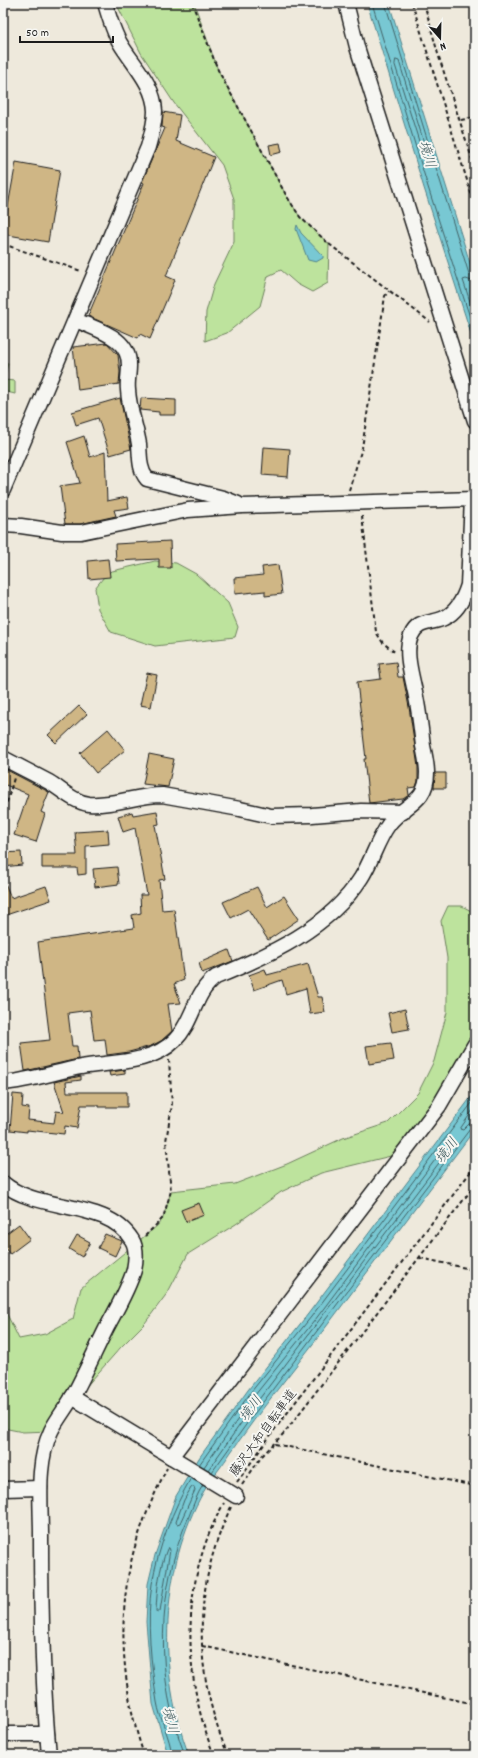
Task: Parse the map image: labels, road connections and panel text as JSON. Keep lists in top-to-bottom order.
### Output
{
  "streets": {
    "path": ["藤沢大和自転車道"]
  },
  "water": ["境川"],
  "scale_bar": "50 m",
  "north": "bottom"
}
